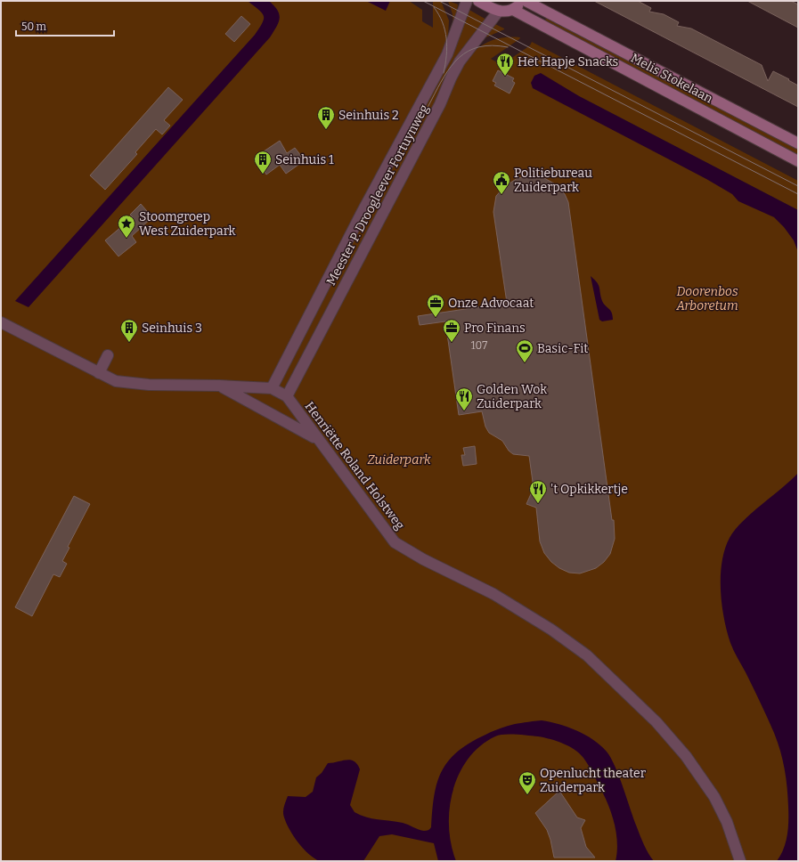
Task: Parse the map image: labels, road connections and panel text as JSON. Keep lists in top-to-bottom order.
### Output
{
  "streets": {
    "street": ["Melis Stokelaan", "Meester P. Droogleever Fortuynweg", "Henriëtte Roland Holstweg"]
  },
  "crossings": [
    ["Meester P. Droogleever Fortuynweg", "Henriëtte Roland Holstweg"]
  ],
  "parks": ["Doorenbos Arboretum", "Zuiderpark"],
  "places": {
    "restaurant": ["Het Hapje Snacks", "Golden Wok Zuiderpark", "'t Opkikkertje"],
    "building": ["Seinhuis 2", "Seinhuis 1", "Seinhuis 3"],
    "public building": ["Politiebureau Zuiderpark"],
    "place": ["Stoomgroep West Zuiderpark"],
    "office": ["Onze Advocaat", "Pro Finans"],
    "sports": ["Basic-Fit"],
    "theatre": ["Openlucht theater Zuiderpark"]
  },
  "house_numbers": ["107"],
  "scale_bar": "50 m"
}
